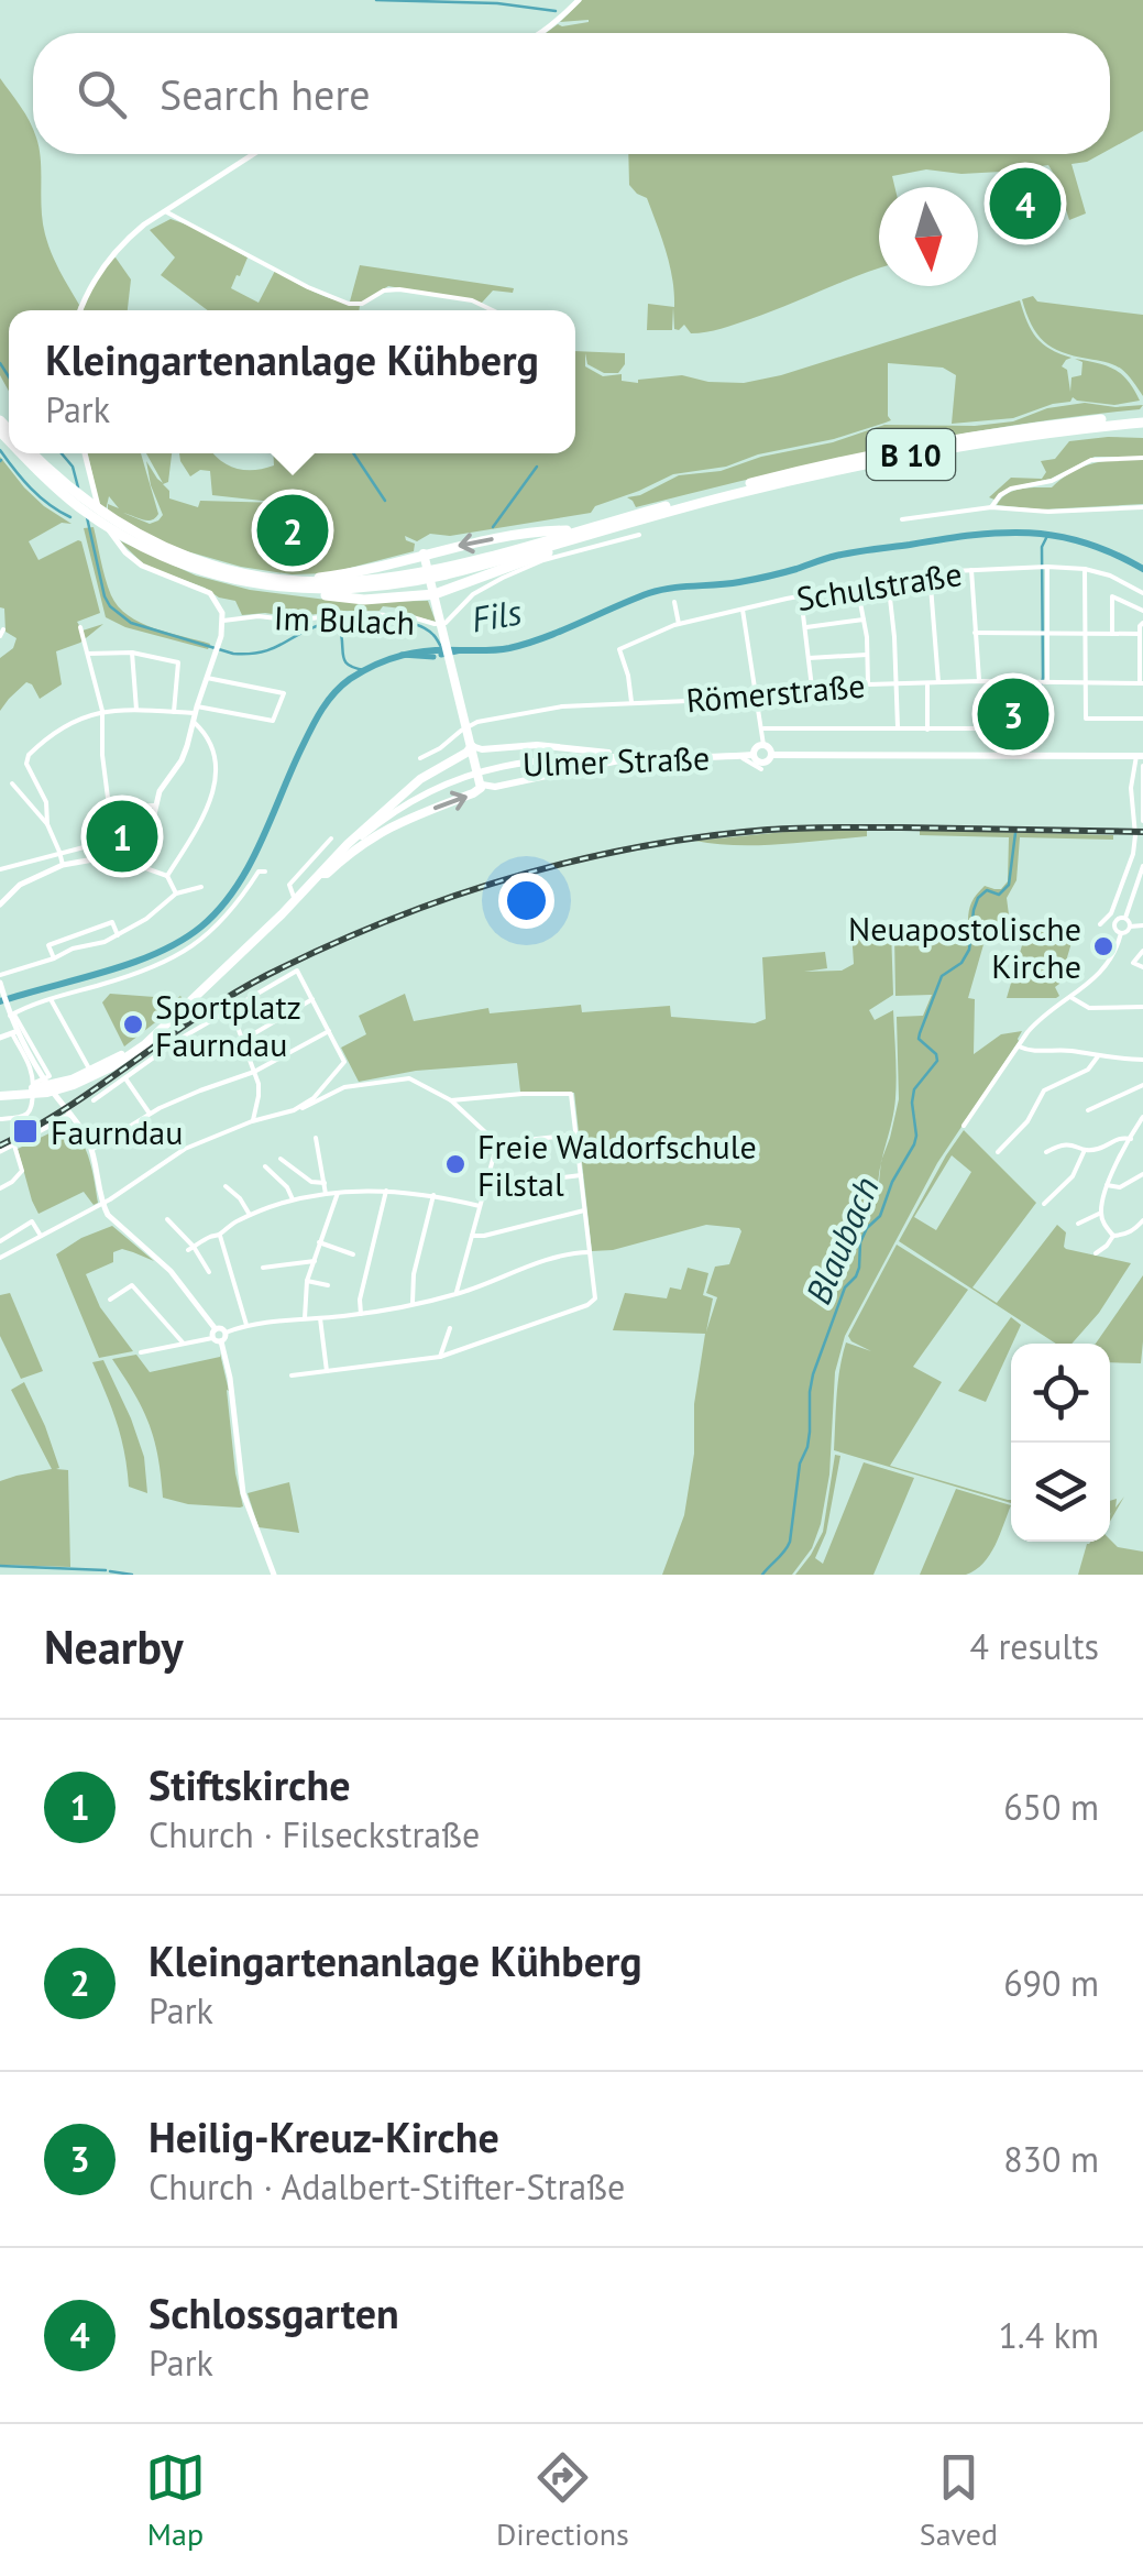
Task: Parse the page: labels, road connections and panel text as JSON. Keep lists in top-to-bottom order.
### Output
{
  "streets": {
    "highway": ["B 10"],
    "main road": ["Ulmer Straße"],
    "street": ["Schulstraße", "Im Bulach", "Römerstraße"]
  },
  "crossings": [
    ["Schulstraße", "Römerstraße"]
  ],
  "water": ["Fils", "Blaubach"],
  "places": {
    "other": ["Neuapostolische Kirche", "Sportplatz Faurndau", "Freie Waldorfschule Filstal"],
    "transit": ["Faurndau"]
  },
  "north": "bottom",
  "page": {
    "search": "Search here",
    "pins": [
      "4",
      "2",
      "3",
      "1"
    ],
    "popup": ["Kleingartenanlage Kühberg", "Park"],
    "heading": ["Nearby", "4 results"],
    "list": [
      {
        "mark": "1",
        "name": "Stiftskirche",
        "note": "Church · Filseckstraße",
        "value": "650 m"
      },
      {
        "mark": "2",
        "name": "Kleingartenanlage Kühberg",
        "note": "Park",
        "value": "690 m"
      },
      {
        "mark": "3",
        "name": "Heilig-Kreuz-Kirche",
        "note": "Church · Adalbert-Stifter-Straße",
        "value": "830 m"
      },
      {
        "mark": "4",
        "name": "Schlossgarten",
        "note": "Park",
        "value": "1.4 km"
      }
    ],
    "nav": ["Map", "Directions", "Saved"]
  }
}
